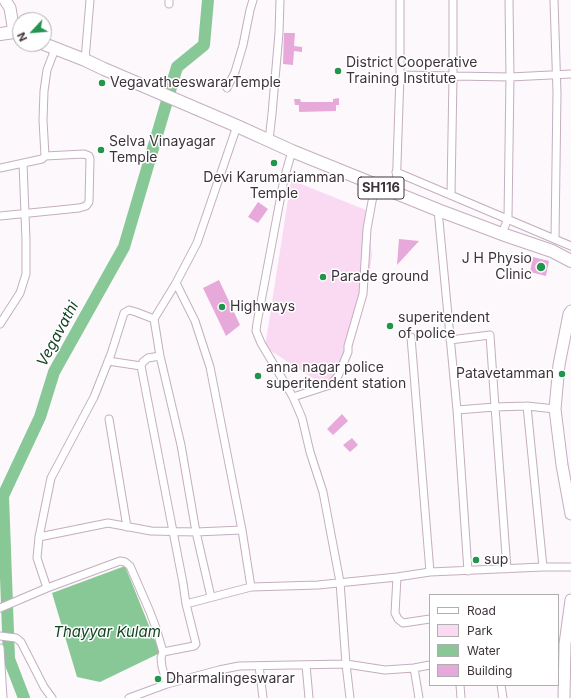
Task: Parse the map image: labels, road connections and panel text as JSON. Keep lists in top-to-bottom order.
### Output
{
  "streets": {
    "main road": ["SH116"]
  },
  "water": ["Vegavathi", "Thayyar Kulam"],
  "places": [
    "District Cooperative Training Institute",
    "VegavatheeswararTemple",
    "Selva Vinayagar Temple",
    "Devi Karumariamman Temple",
    "J H Physio Clinic",
    "Parade ground",
    "Highways",
    "superitendent of police",
    "Patavetamman",
    "anna nagar police superitendent station",
    "sup",
    "Dharmalingeswarar"
  ],
  "legend": [
    "Road",
    "Park",
    "Water",
    "Building"
  ],
  "north": "bottom left"
}
